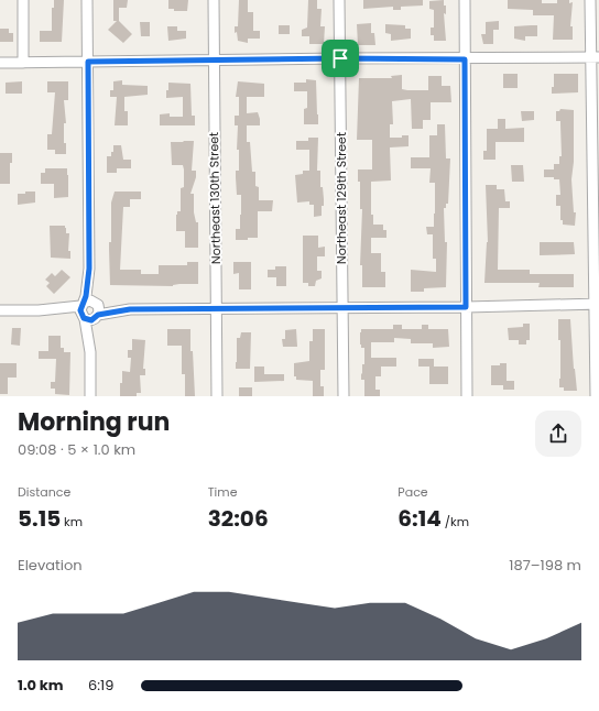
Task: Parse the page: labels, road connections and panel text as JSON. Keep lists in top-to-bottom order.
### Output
{
  "streets": {
    "street": ["Northeast 130th Street", "Northeast 129th Street"]
  },
  "page": {
    "heading": ["Morning run", "09:08 · 5 × 1.0 km"],
    "stats": [
      ["Distance", "5.15 km"],
      ["Time", "32:06"],
      ["Pace", "6:14 /km"]
    ],
    "chart": ["Elevation", "187–198 m"],
    "list": [
      {
        "name": "1.0 km",
        "note": "6:19"
      }
    ]
  }
}
